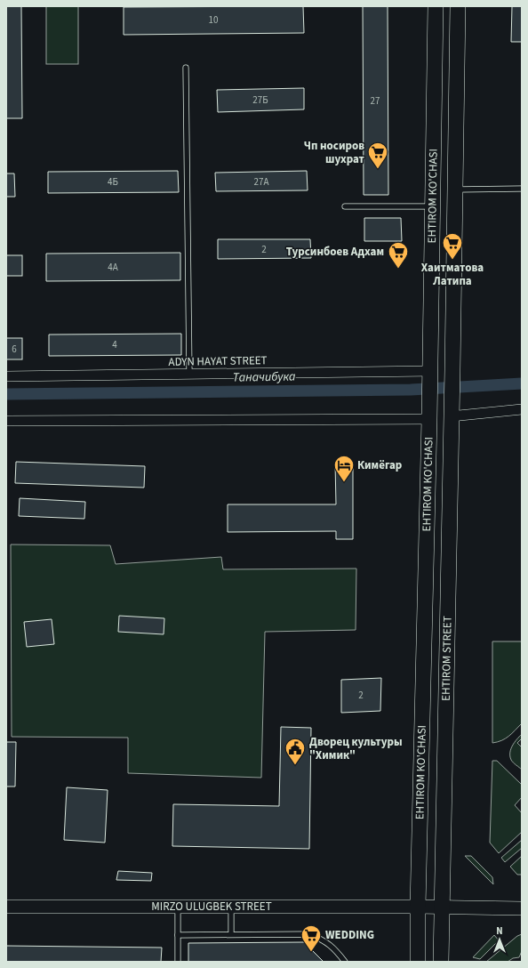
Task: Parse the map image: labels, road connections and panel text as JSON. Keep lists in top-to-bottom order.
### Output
{
  "streets": {
    "main road": ["EHTIROM KO'CHASI", "EHTIROM STREET", "MIRZO ULUGBEK STREET"],
    "street": ["ADYN HAYAT STREET"]
  },
  "crossings": [
    ["EHTIROM KO'CHASI", "ADYN HAYAT STREET"],
    ["EHTIROM KO'CHASI", "EHTIROM STREET"],
    ["EHTIROM KO'CHASI", "MIRZO ULUGBEK STREET"],
    ["EHTIROM STREET", "MIRZO ULUGBEK STREET"]
  ],
  "water": ["Таначибука"],
  "places": {
    "supermarket": [
      "Чп носиров шухрат",
      "Хаитматова Латипа",
      "Турсинбоев Адхам",
      "WEDDING"
    ],
    "hotel": ["Кимёгар"],
    "public building": ["Дворец культуры \"Химик\""]
  },
  "house_numbers": [
    "10",
    "27Б",
    "27",
    "4Б",
    "27А",
    "2",
    "4А",
    "4",
    "6",
    "2"
  ],
  "north": "top"
}
